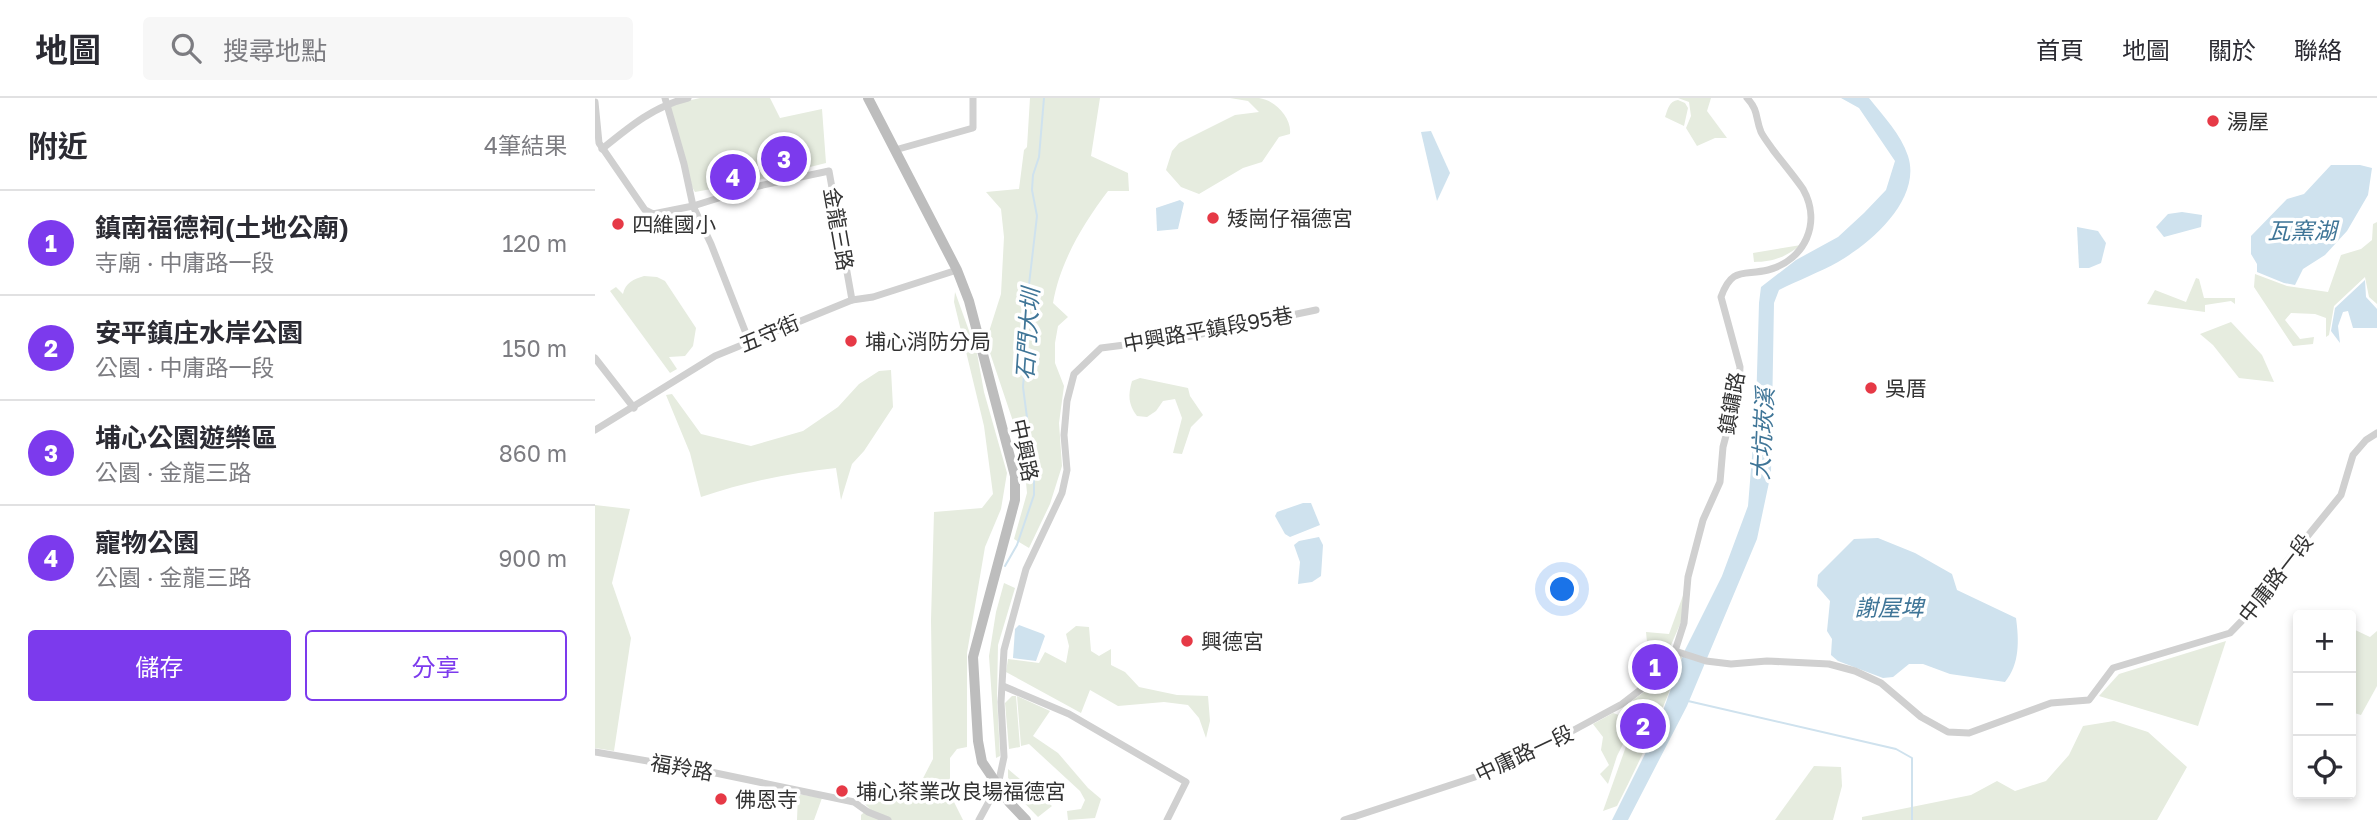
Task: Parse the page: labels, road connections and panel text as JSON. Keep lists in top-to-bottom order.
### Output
{
  "streets": {
    "street": [
      "金龍三路",
      "中興路平鎮段95巷",
      "五守街",
      "鎮鏞路",
      "中興路",
      "中庸路一段",
      "福羚路"
    ]
  },
  "crossings": [
    ["金龍三路", "五守街"],
    ["中興路平鎮段95巷", "中興路"],
    ["五守街", "中興路"],
    ["鎮鏞路", "中庸路一段"]
  ],
  "water": [
    "瓦窯湖",
    "石門大圳",
    "大坑崁溪",
    "謝屋埤"
  ],
  "places": [
    "湯屋",
    "矮崗仔福德宮",
    "四維國小",
    "埔心消防分局",
    "吳厝",
    "興德宮",
    "埔心茶業改良場福德宮",
    "佛恩寺"
  ],
  "page": {
    "header": "地圖",
    "search": "搜尋地點",
    "nav": [
      "首頁",
      "地圖",
      "關於",
      "聯絡"
    ],
    "heading": ["附近", "4筆結果"],
    "pins": [
      "3",
      "4",
      "1",
      "2"
    ],
    "list": [
      {
        "mark": "1",
        "name": "鎮南福德祠(土地公廟)",
        "note": "寺廟 · 中庸路一段",
        "value": "120 m"
      },
      {
        "mark": "2",
        "name": "安平鎮庄水岸公園",
        "note": "公園 · 中庸路一段",
        "value": "150 m"
      },
      {
        "mark": "3",
        "name": "埔心公園遊樂區",
        "note": "公園 · 金龍三路",
        "value": "860 m"
      },
      {
        "mark": "4",
        "name": "寵物公園",
        "note": "公園 · 金龍三路",
        "value": "900 m"
      }
    ],
    "buttons": ["儲存", "分享"],
    "map_buttons": ["+", "−"]
  }
}
